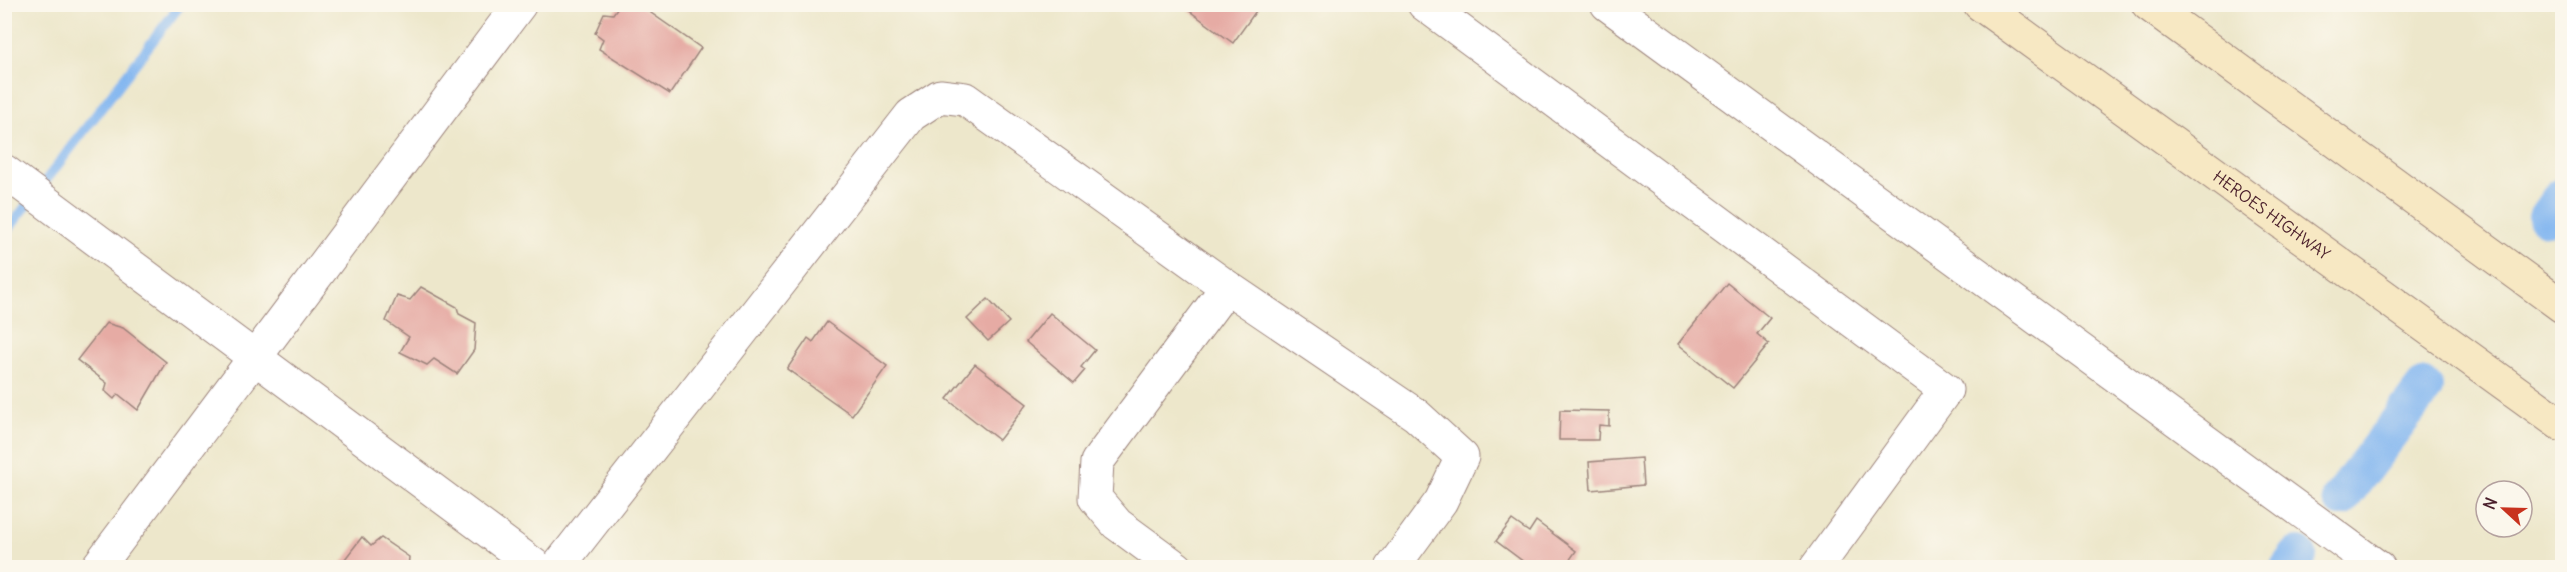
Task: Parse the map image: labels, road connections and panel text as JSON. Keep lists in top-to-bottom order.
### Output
{
  "streets": {
    "main road": ["HEROES HIGHWAY"]
  },
  "north": "left"
}
